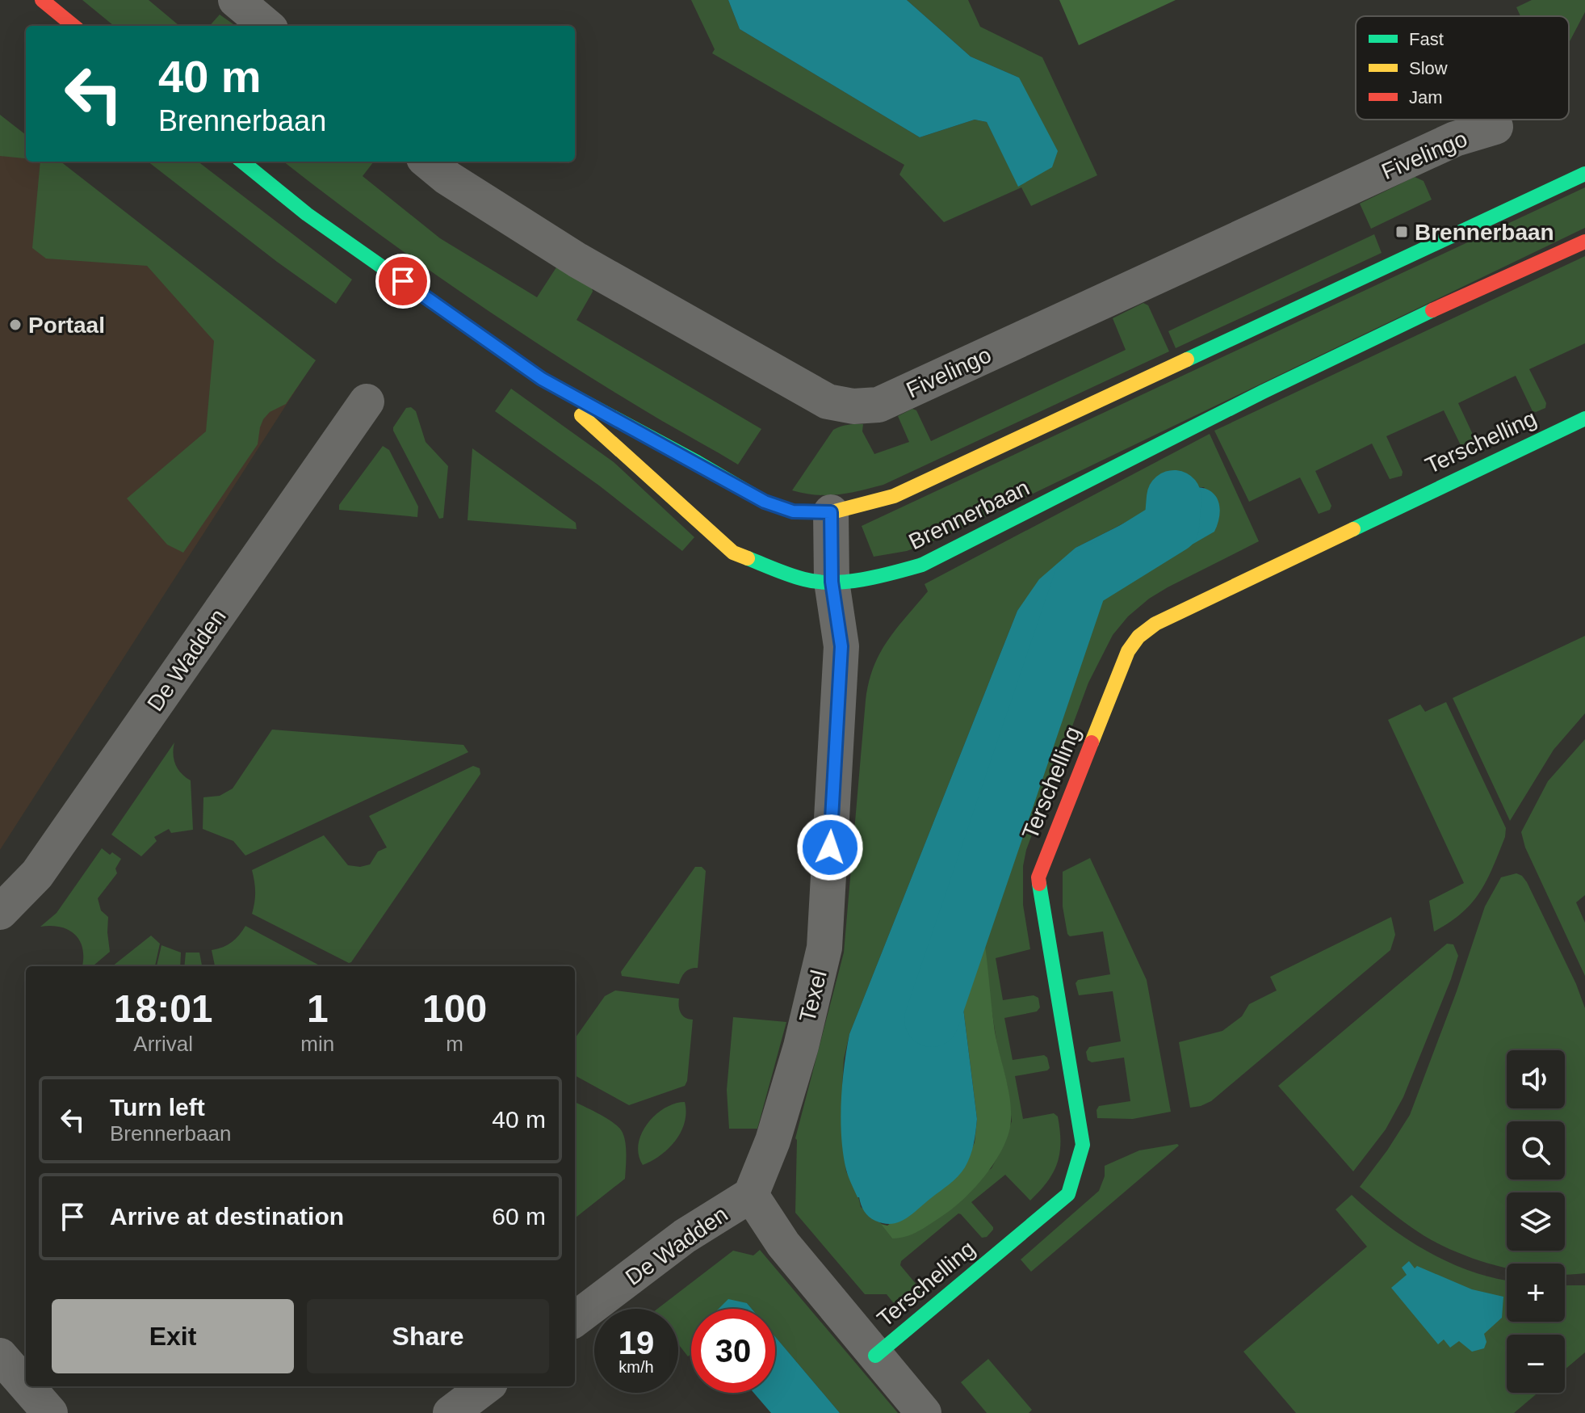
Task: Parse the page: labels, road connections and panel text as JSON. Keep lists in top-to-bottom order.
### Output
{
  "streets": {
    "street": [
      "Fivelingo",
      "Terschelling",
      "Brennerbaan",
      "De Wadden",
      "Texel"
    ]
  },
  "crossings": [
    ["Brennerbaan", "Texel"],
    ["De Wadden", "Texel"]
  ],
  "places": {
    "transit": ["Brennerbaan"],
    "other": ["Portaal"]
  },
  "legend": ["Fast", "Slow", "Jam"],
  "page": {
    "turn": ["40 m", "Brennerbaan"],
    "eta": [
      "18:01",
      "Arrival",
      "1",
      "min",
      "100",
      "m"
    ],
    "map_buttons": ["+", "−"],
    "list": [
      {
        "name": "Turn left",
        "note": "Brennerbaan",
        "value": "40 m"
      },
      {
        "name": "Arrive at destination",
        "value": "60 m"
      }
    ],
    "buttons": ["Exit", "Share"],
    "speed": "19 km/h",
    "limit": "30"
  }
}
